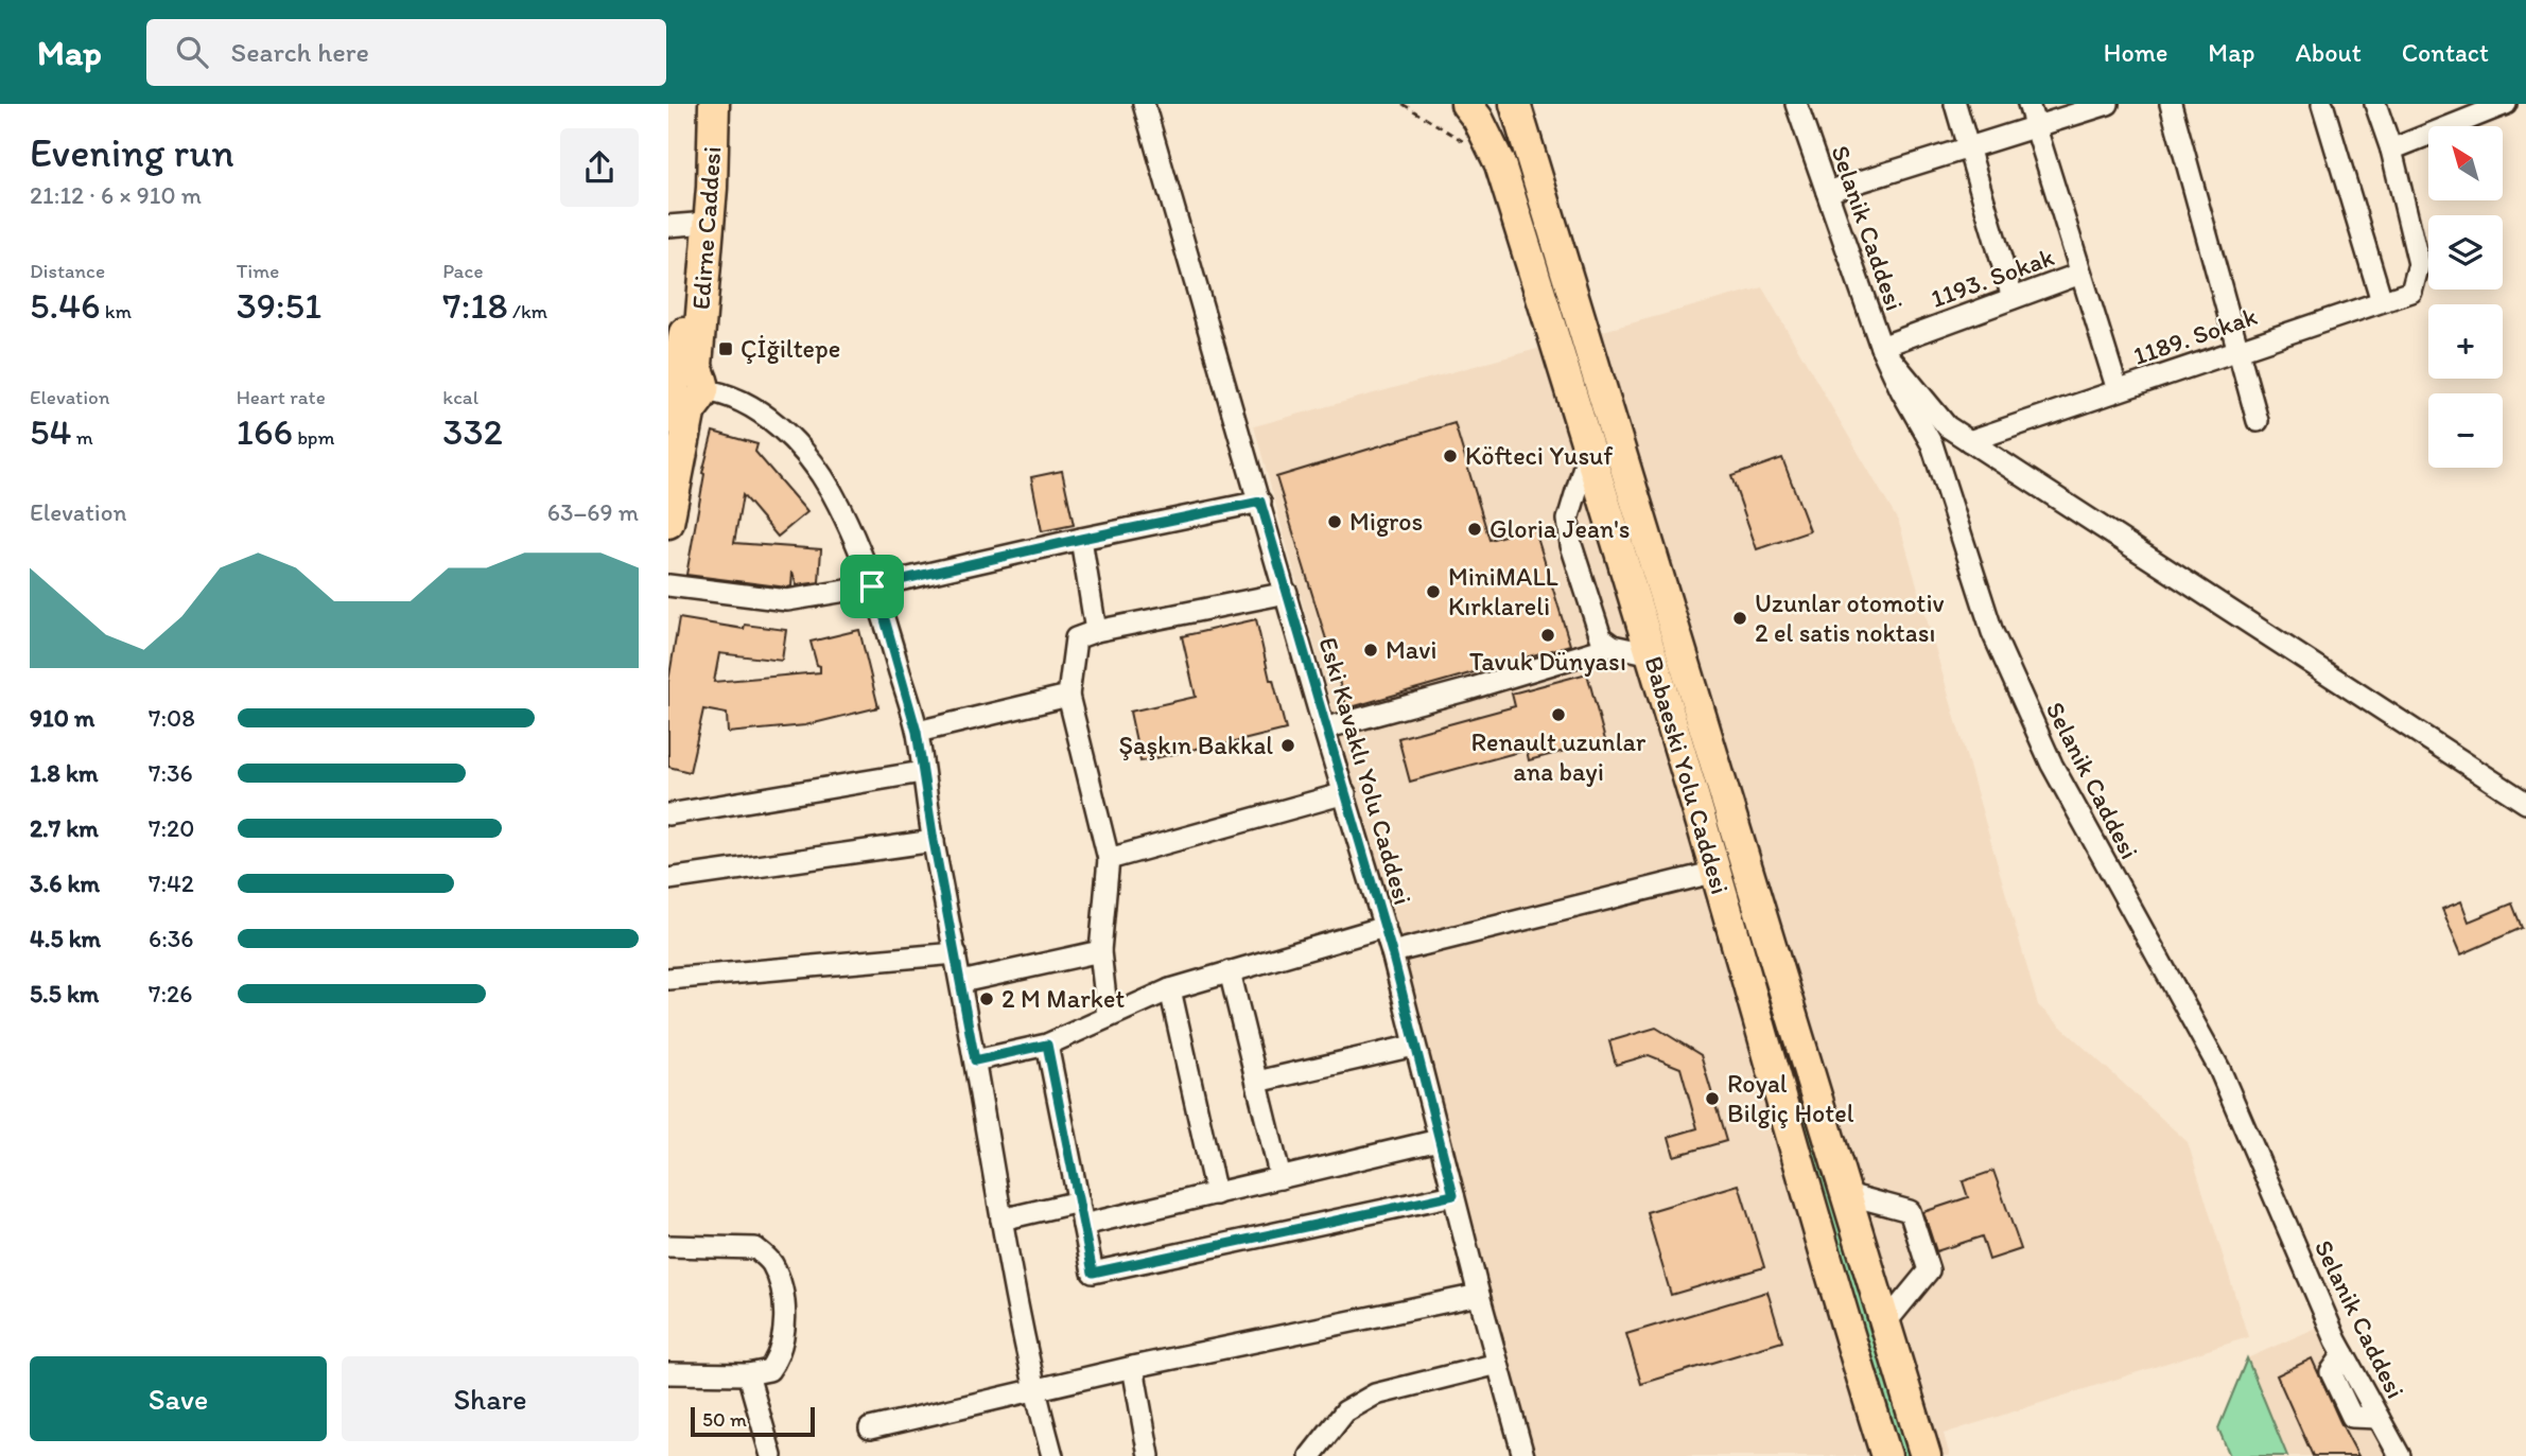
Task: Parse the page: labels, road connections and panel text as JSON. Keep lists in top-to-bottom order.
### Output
{
  "streets": {
    "highway": ["Edirne Caddesi", "Babaeski Yolu Caddesi"],
    "street": [
      "Selanik Caddesi",
      "1193. Sokak",
      "1189. Sokak",
      "Eski Kavaklı Yolu Caddesi"
    ]
  },
  "crossings": [
    ["Selanik Caddesi", "1193. Sokak"]
  ],
  "places": {
    "transit": ["Çİğiltepe"],
    "other": [
      "Köfteci Yusuf",
      "Migros",
      "Gloria Jean's",
      "MiniMALL Kırklareli",
      "Uzunlar otomotiv 2 el satis noktası",
      "Tavuk Dünyası",
      "Mavi",
      "Renault uzunlar ana bayi",
      "Şaşkın Bakkal",
      "2 M Market",
      "Royal Bilgiç Hotel"
    ]
  },
  "scale_bar": "50 m",
  "north": "top left",
  "page": {
    "header": "Map",
    "search": "Search here",
    "nav": [
      "Home",
      "Map",
      "About",
      "Contact"
    ],
    "heading": ["Evening run", "21:12 · 6 × 910 m"],
    "map_buttons": ["+", "−"],
    "stats": [
      ["Distance", "5.46 km"],
      ["Time", "39:51"],
      ["Pace", "7:18 /km"],
      ["Elevation", "54 m"],
      ["Heart rate", "166 bpm"],
      ["kcal", "332"]
    ],
    "chart": ["Elevation", "63–69 m"],
    "list": [
      {
        "name": "910 m",
        "note": "7:08"
      },
      {
        "name": "1.8 km",
        "note": "7:36"
      },
      {
        "name": "2.7 km",
        "note": "7:20"
      },
      {
        "name": "3.6 km",
        "note": "7:42"
      },
      {
        "name": "4.5 km",
        "note": "6:36"
      },
      {
        "name": "5.5 km",
        "note": "7:26"
      }
    ],
    "buttons": ["Save", "Share"],
    "scale": "50 m"
  }
}
